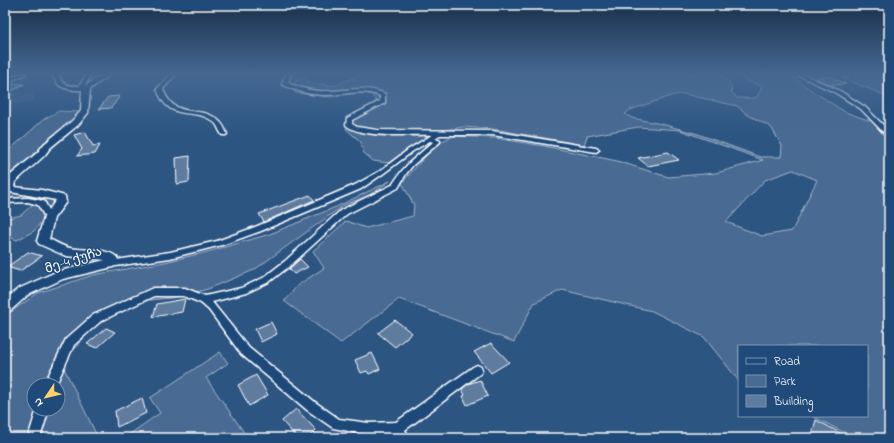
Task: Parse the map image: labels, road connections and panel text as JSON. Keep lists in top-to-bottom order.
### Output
{
  "streets": {
    "street": ["მე-4 ქუჩა"]
  },
  "legend": ["Road", "Park", "Building"],
  "north": "bottom left"
}
